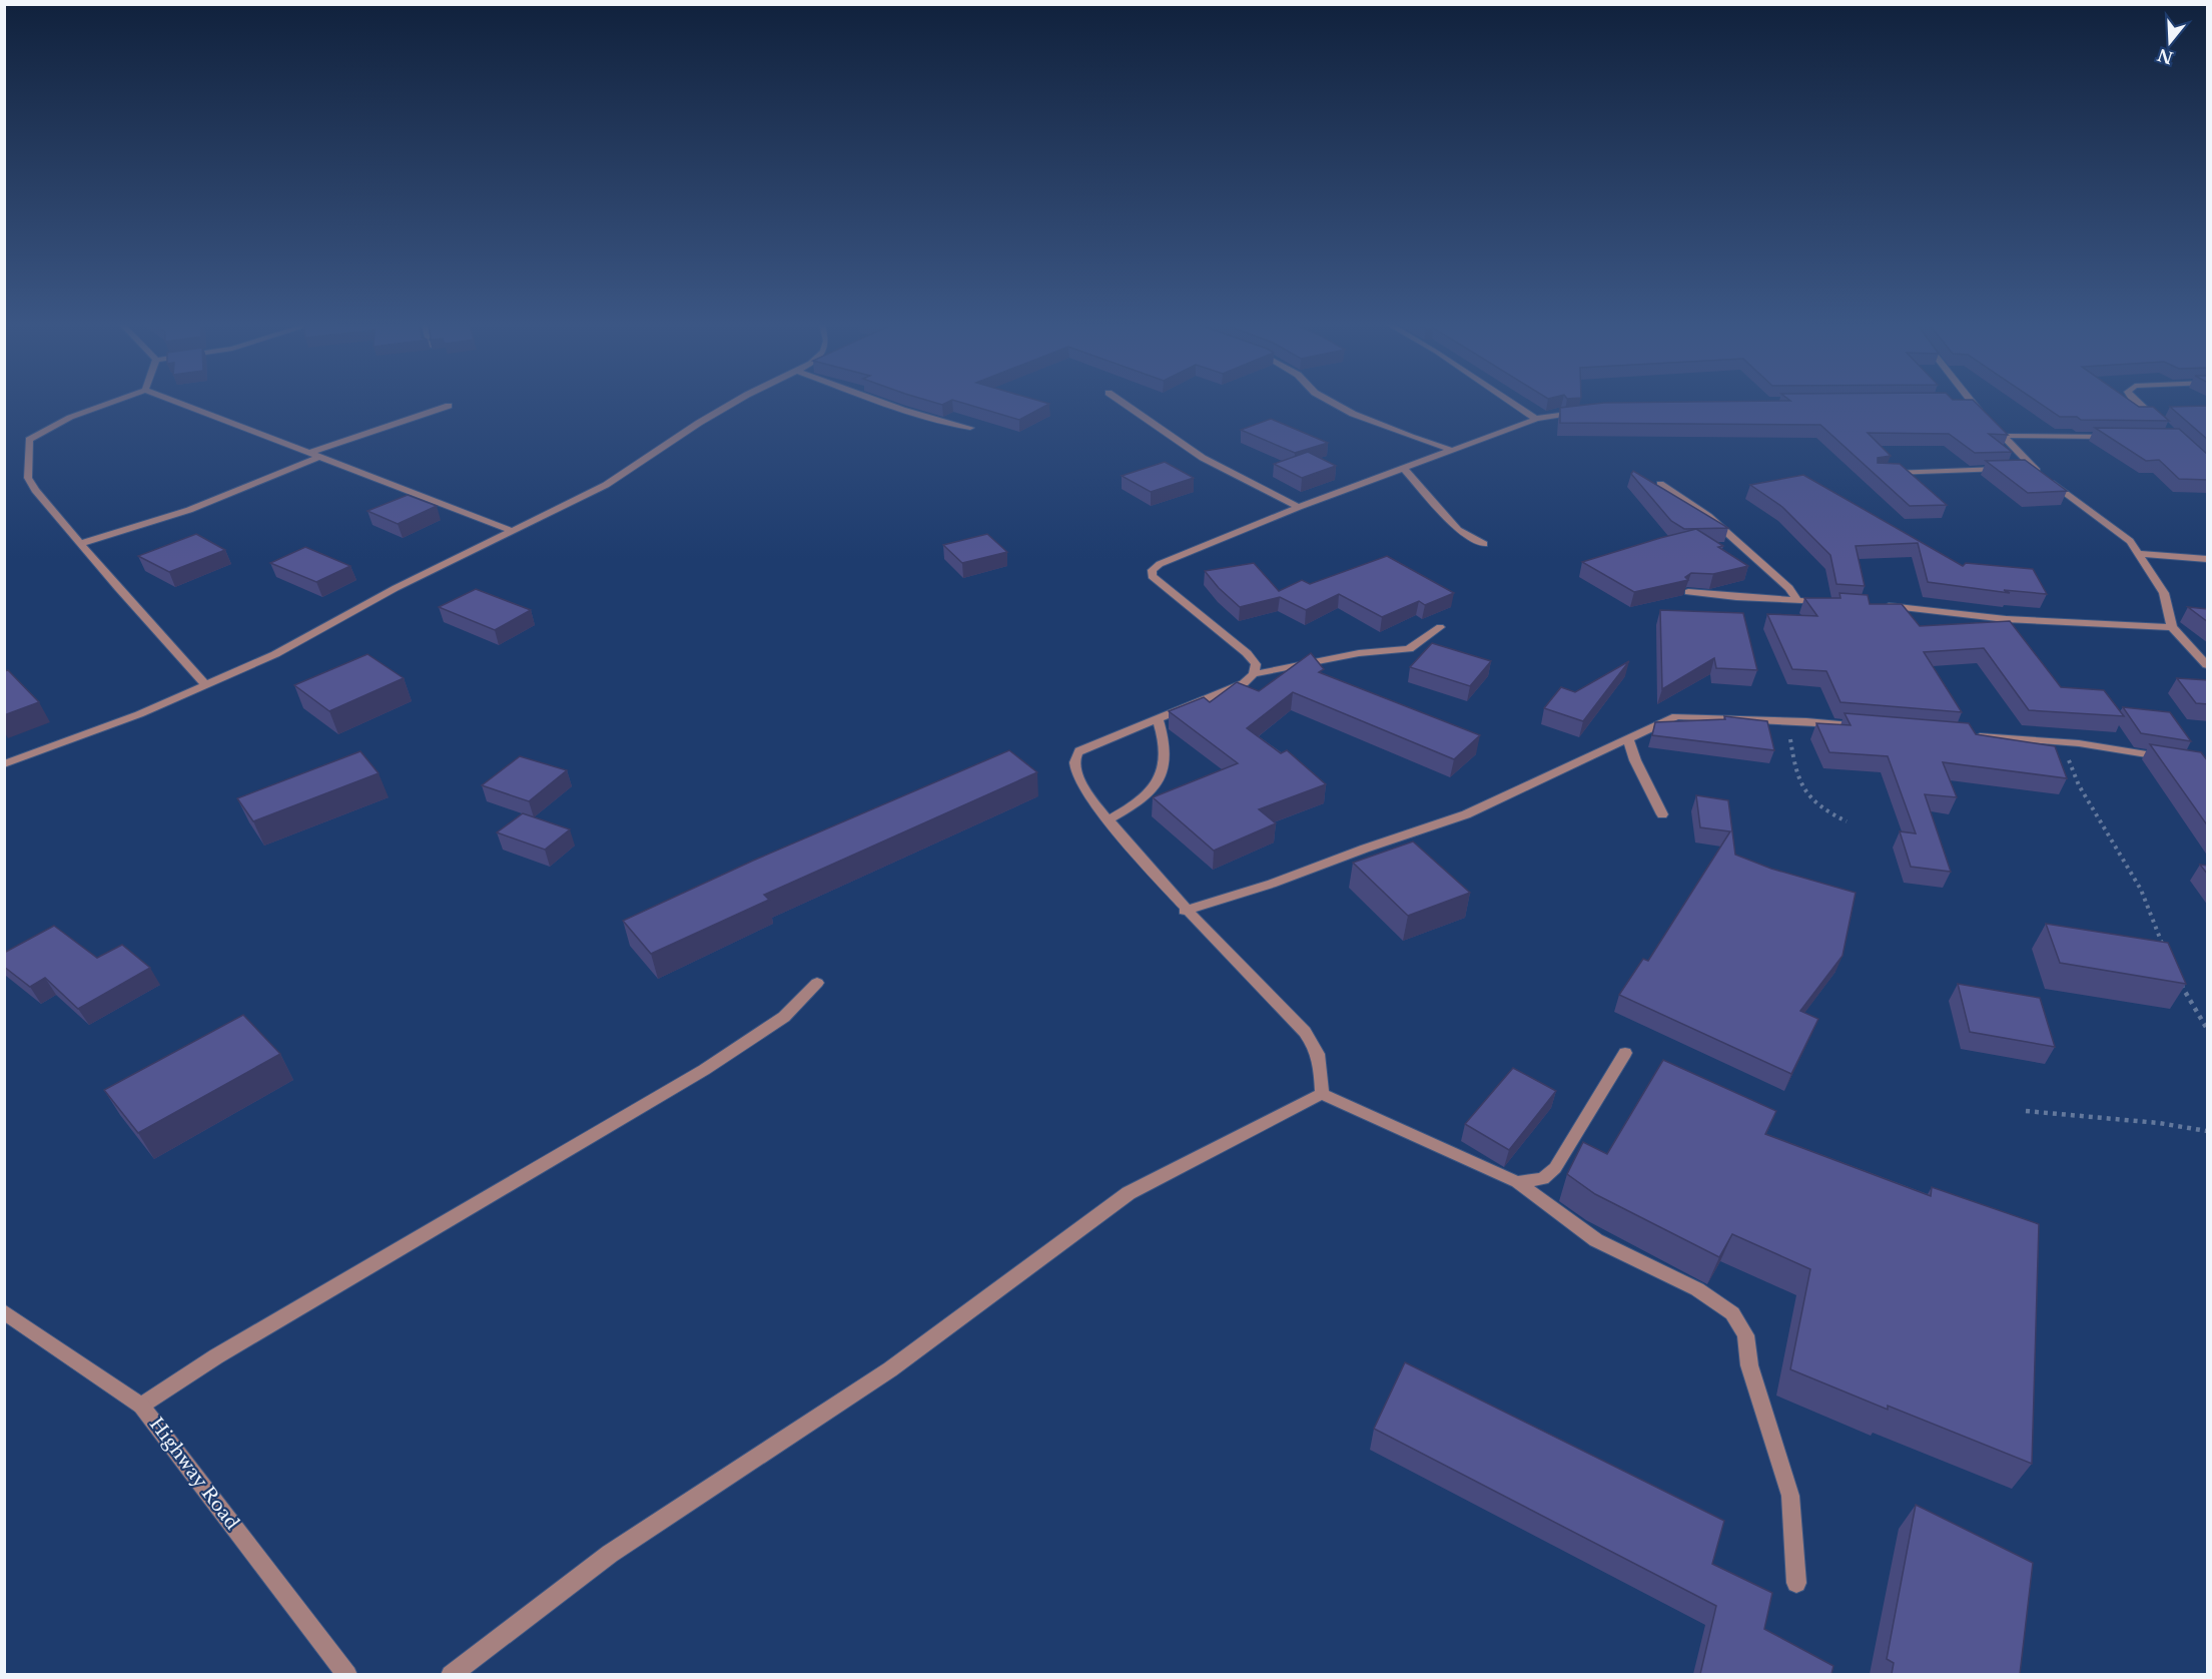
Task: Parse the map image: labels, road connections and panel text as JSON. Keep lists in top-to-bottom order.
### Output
{
  "streets": {
    "street": ["Highway Road"]
  },
  "north": "bottom"
}
